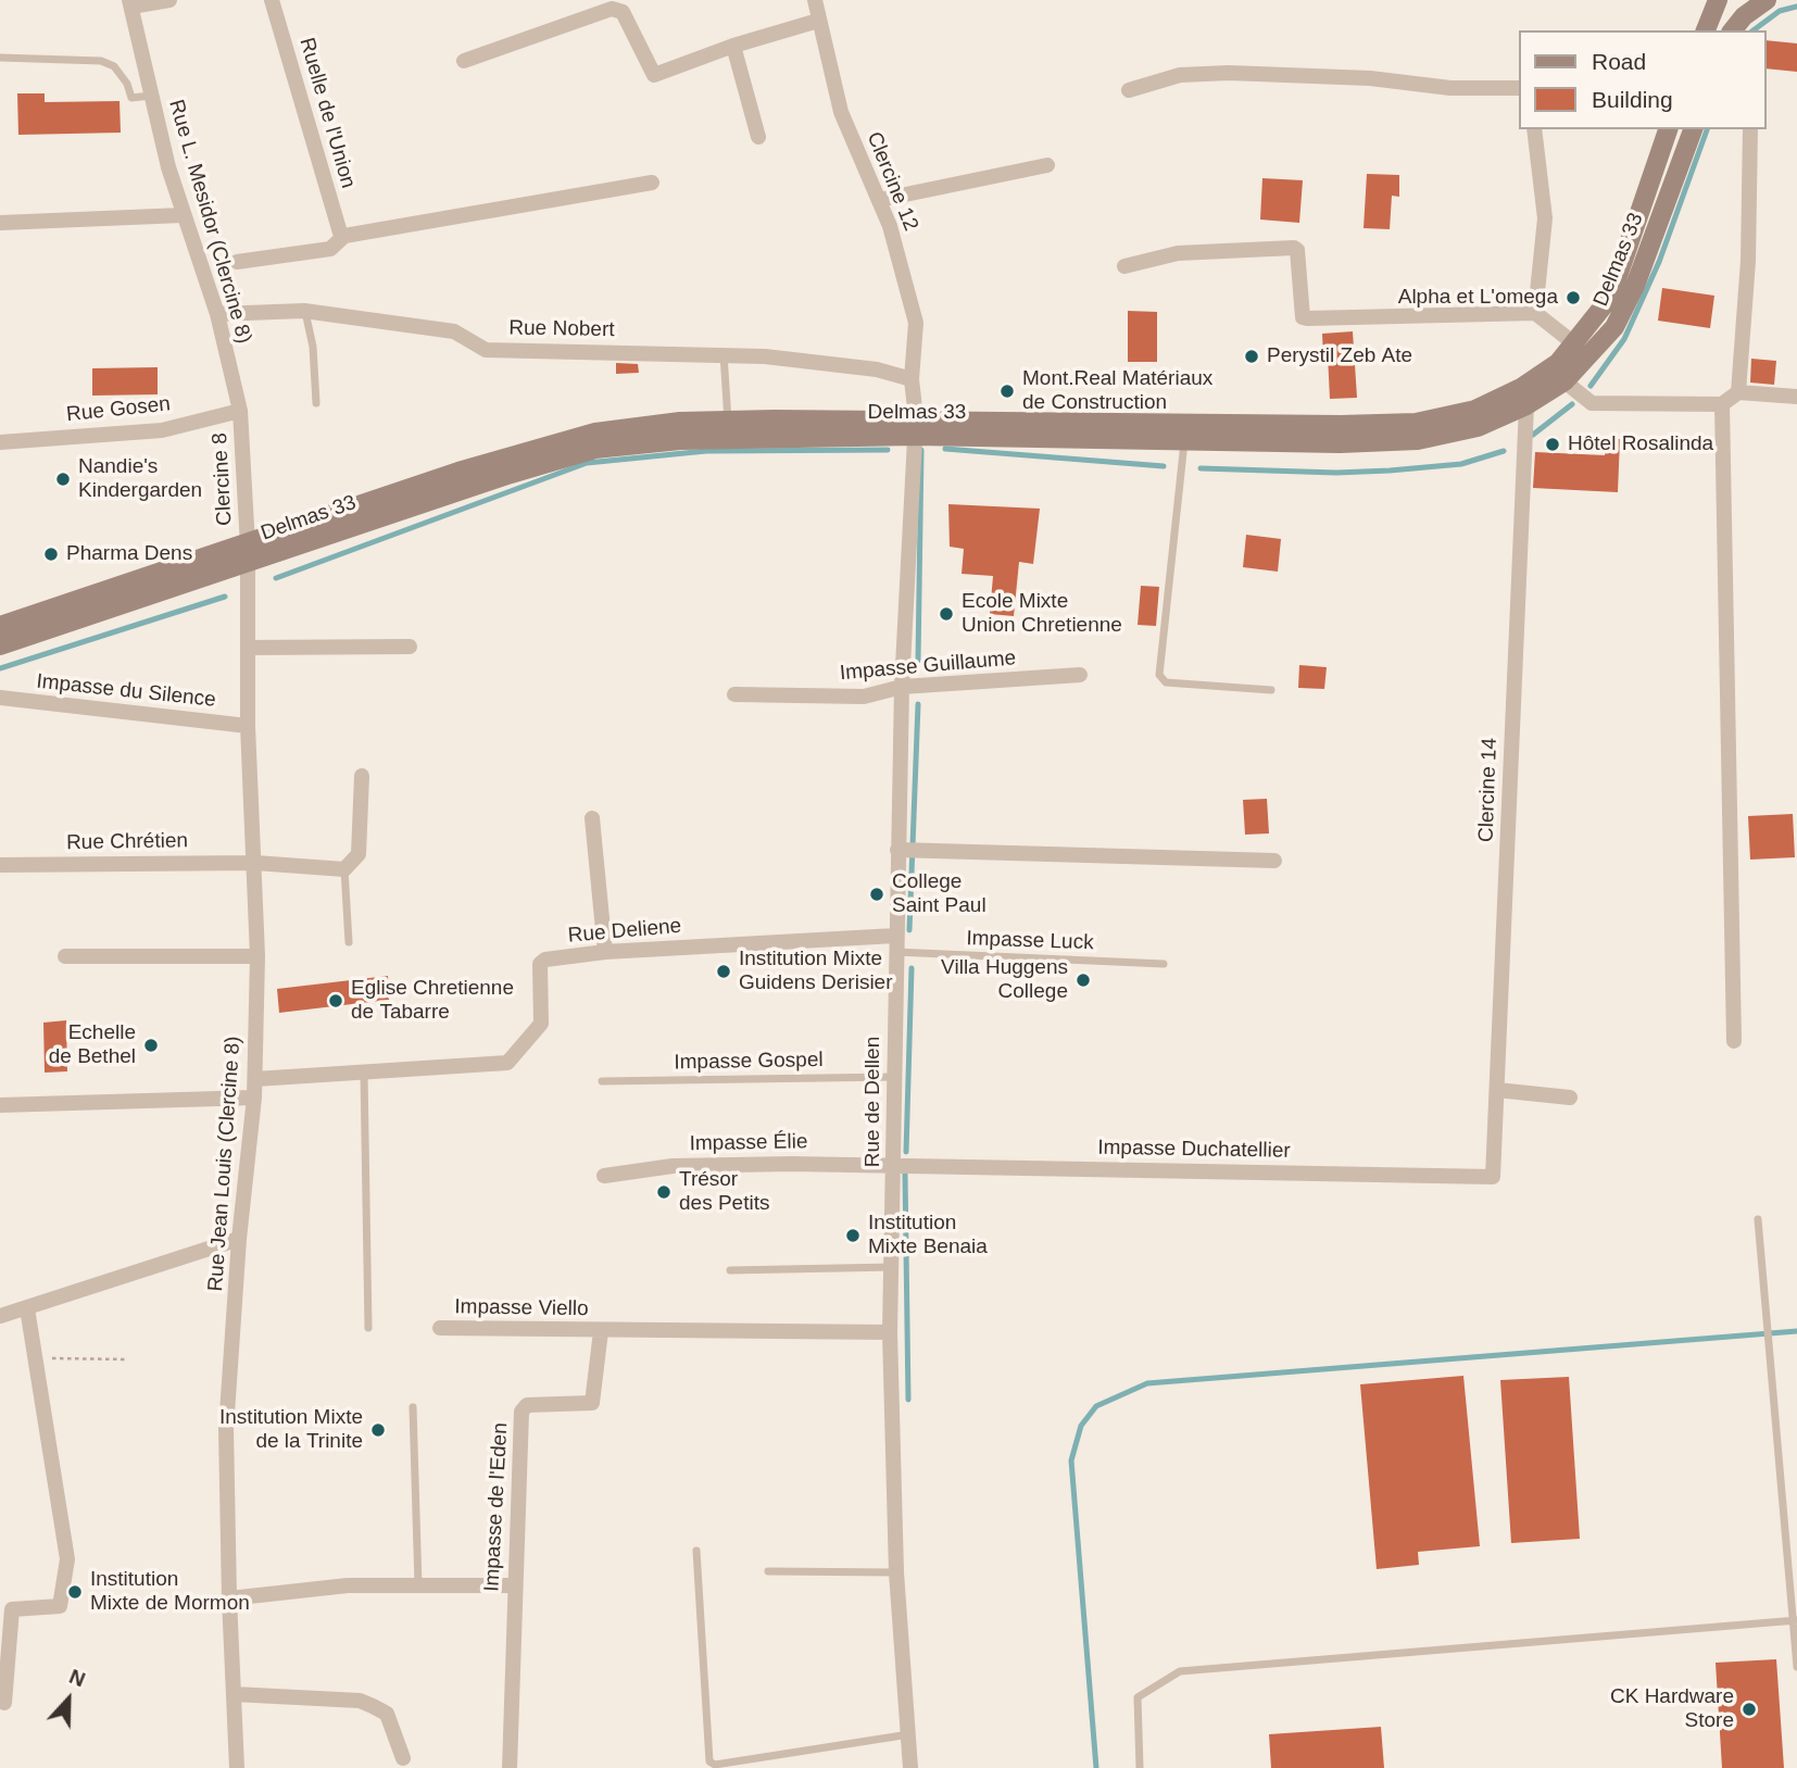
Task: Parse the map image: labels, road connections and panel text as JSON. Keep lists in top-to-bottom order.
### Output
{
  "streets": {
    "main road": ["Delmas 33"],
    "street": [
      "Ruelle de l'Union",
      "Clercine 12",
      "Rue L. Mesidor (Clercine 8)",
      "Rue Nobert",
      "Rue Gosen",
      "Clercine 8",
      "Impasse Guillaume",
      "Impasse du Silence",
      "Clercine 14",
      "Rue Chrétien",
      "Rue Deliene",
      "Rue de Dellen",
      "Impasse Élie",
      "Impasse Duchatellier",
      "Rue Jean Louis (Clercine 8)",
      "Impasse Viello",
      "Impasse de l'Eden"
    ],
    "lane": ["Impasse Luck", "Impasse Gospel"]
  },
  "crossings": [
    ["Clercine 12", "Delmas 33"],
    ["Clercine 12", "Rue Nobert"],
    ["Clercine 12", "Rue de Dellen"],
    ["Rue L. Mesidor (Clercine 8)", "Rue Nobert"],
    ["Rue L. Mesidor (Clercine 8)", "Rue Gosen"],
    ["Rue L. Mesidor (Clercine 8)", "Clercine 8"],
    ["Delmas 33", "Clercine 8"],
    ["Delmas 33", "Clercine 14"],
    ["Delmas 33", "Rue de Dellen"],
    ["Delmas 33", "Rue Jean Louis (Clercine 8)"],
    ["Rue Gosen", "Clercine 8"],
    ["Clercine 8", "Rue Jean Louis (Clercine 8)"],
    ["Impasse Guillaume", "Rue de Dellen"],
    ["Impasse du Silence", "Rue Jean Louis (Clercine 8)"],
    ["Clercine 14", "Impasse Duchatellier"],
    ["Rue Chrétien", "Rue Jean Louis (Clercine 8)"],
    ["Rue Deliene", "Impasse Luck"],
    ["Rue Deliene", "Rue de Dellen"],
    ["Rue Deliene", "Rue Jean Louis (Clercine 8)"],
    ["Impasse Luck", "Rue de Dellen"],
    ["Impasse Gospel", "Rue de Dellen"],
    ["Rue de Dellen", "Impasse Élie"],
    ["Rue de Dellen", "Impasse Duchatellier"],
    ["Impasse Élie", "Impasse Duchatellier"],
    ["Impasse Viello", "Impasse de l'Eden"]
  ],
  "places": [
    "Alpha et L'omega",
    "Perystil Zeb Ate",
    "Mont.Real Matériaux de Construction",
    "Hôtel Rosalinda",
    "Nandie's Kindergarden",
    "Pharma Dens",
    "Ecole Mixte Union Chretienne",
    "College Saint Paul",
    "Institution Mixte Guidens Derisier",
    "Villa Huggens College",
    "Eglise Chretienne de Tabarre",
    "Echelle de Bethel",
    "Trésor des Petits",
    "Institution Mixte Benaia",
    "Institution Mixte de la Trinite",
    "Institution Mixte de Mormon",
    "CK Hardware Store"
  ],
  "legend": ["Road", "Building"],
  "north": "top"
}
